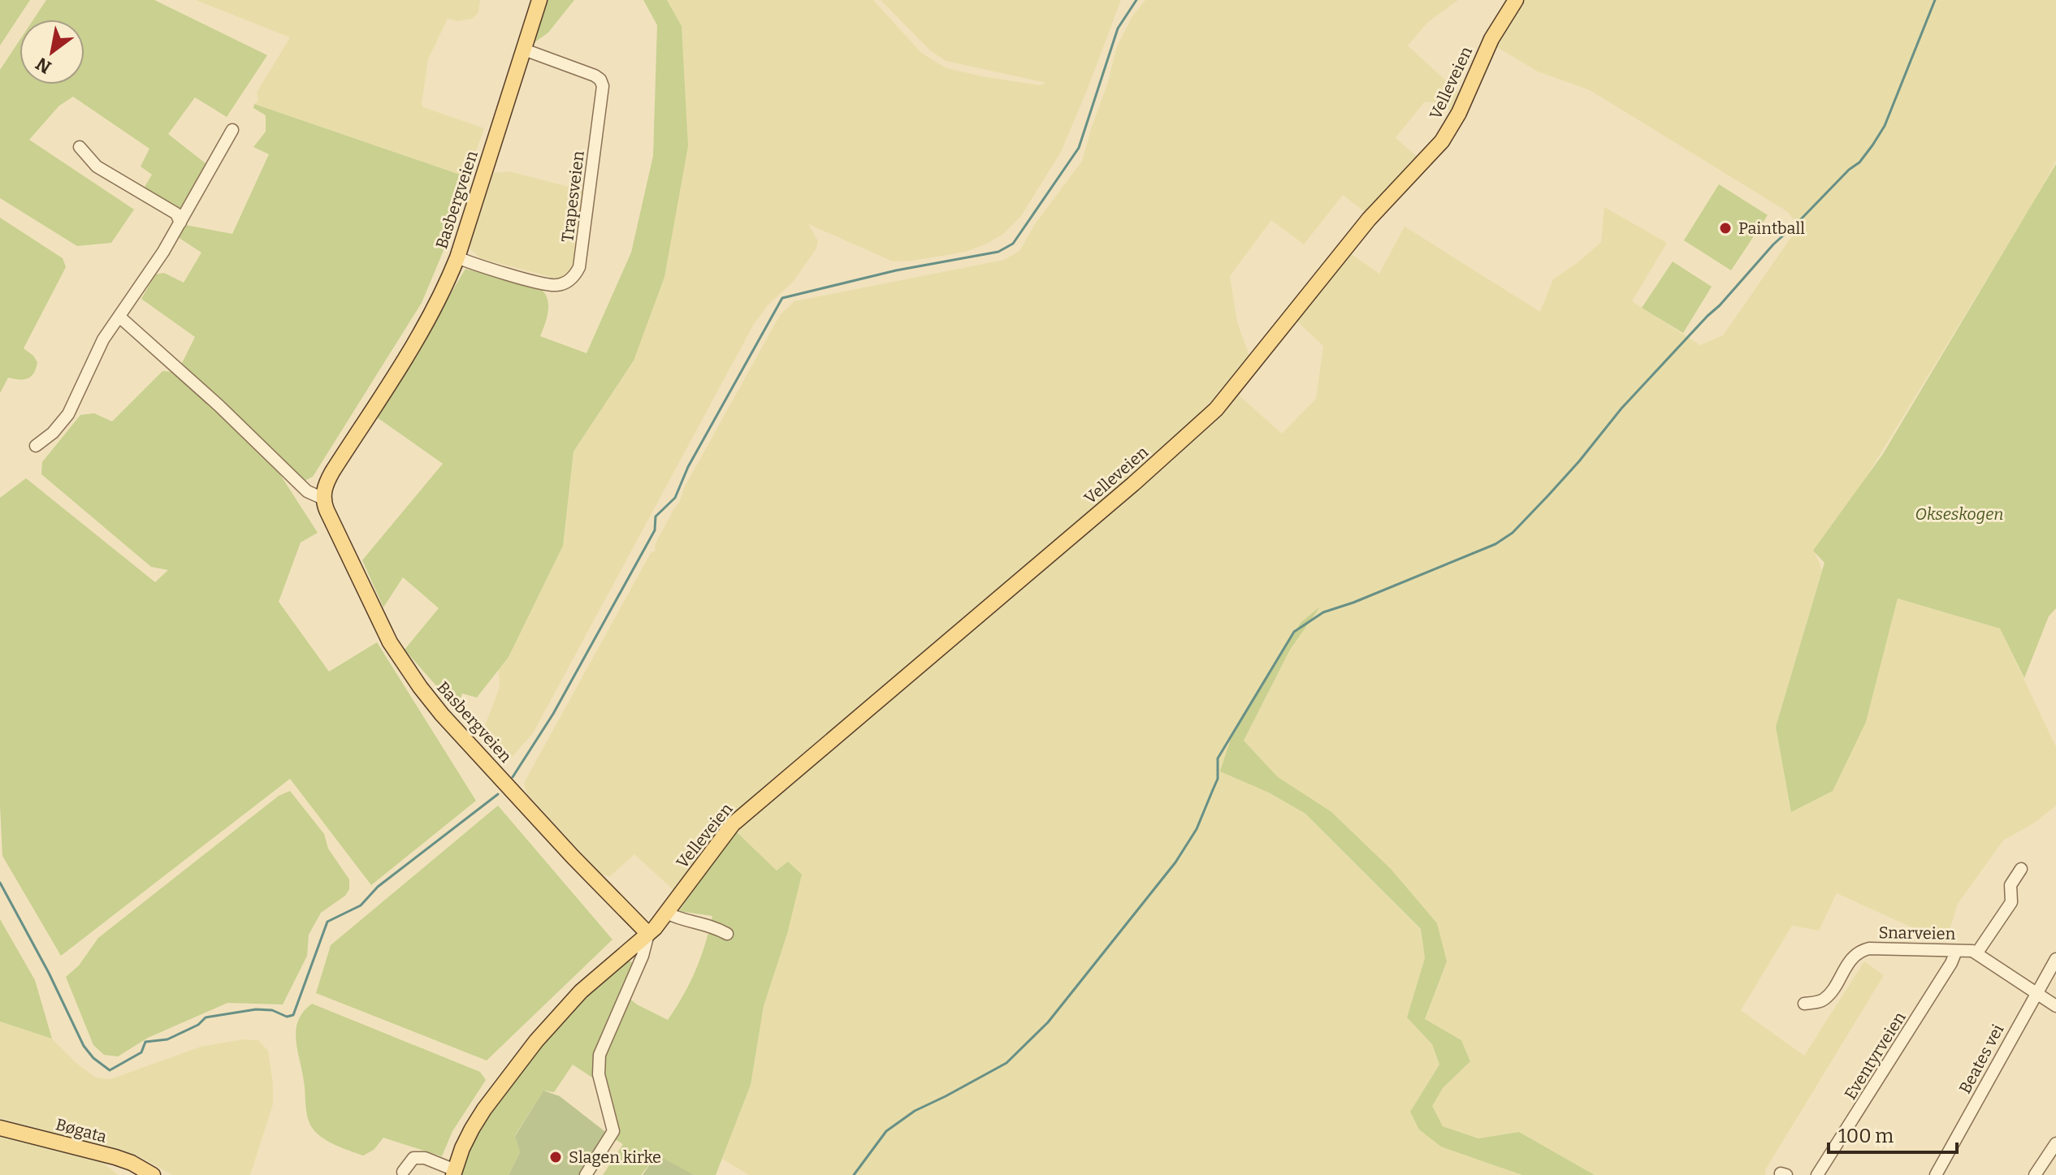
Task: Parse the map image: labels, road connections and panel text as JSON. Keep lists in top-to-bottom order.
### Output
{
  "streets": {
    "main road": ["Velleveien", "Basbergveien", "Bøgata"],
    "street": [
      "Trapesveien",
      "Snarveien",
      "Eventyrveien",
      "Beates vei"
    ]
  },
  "crossings": [
    ["Velleveien", "Basbergveien"],
    ["Trapesveien", "Basbergveien"],
    ["Snarveien", "Eventyrveien"],
    ["Snarveien", "Beates vei"]
  ],
  "parks": ["Okseskogen"],
  "places": ["Paintball", "Slagen kirke"],
  "scale_bar": "100 m",
  "north": "bottom left"
}
